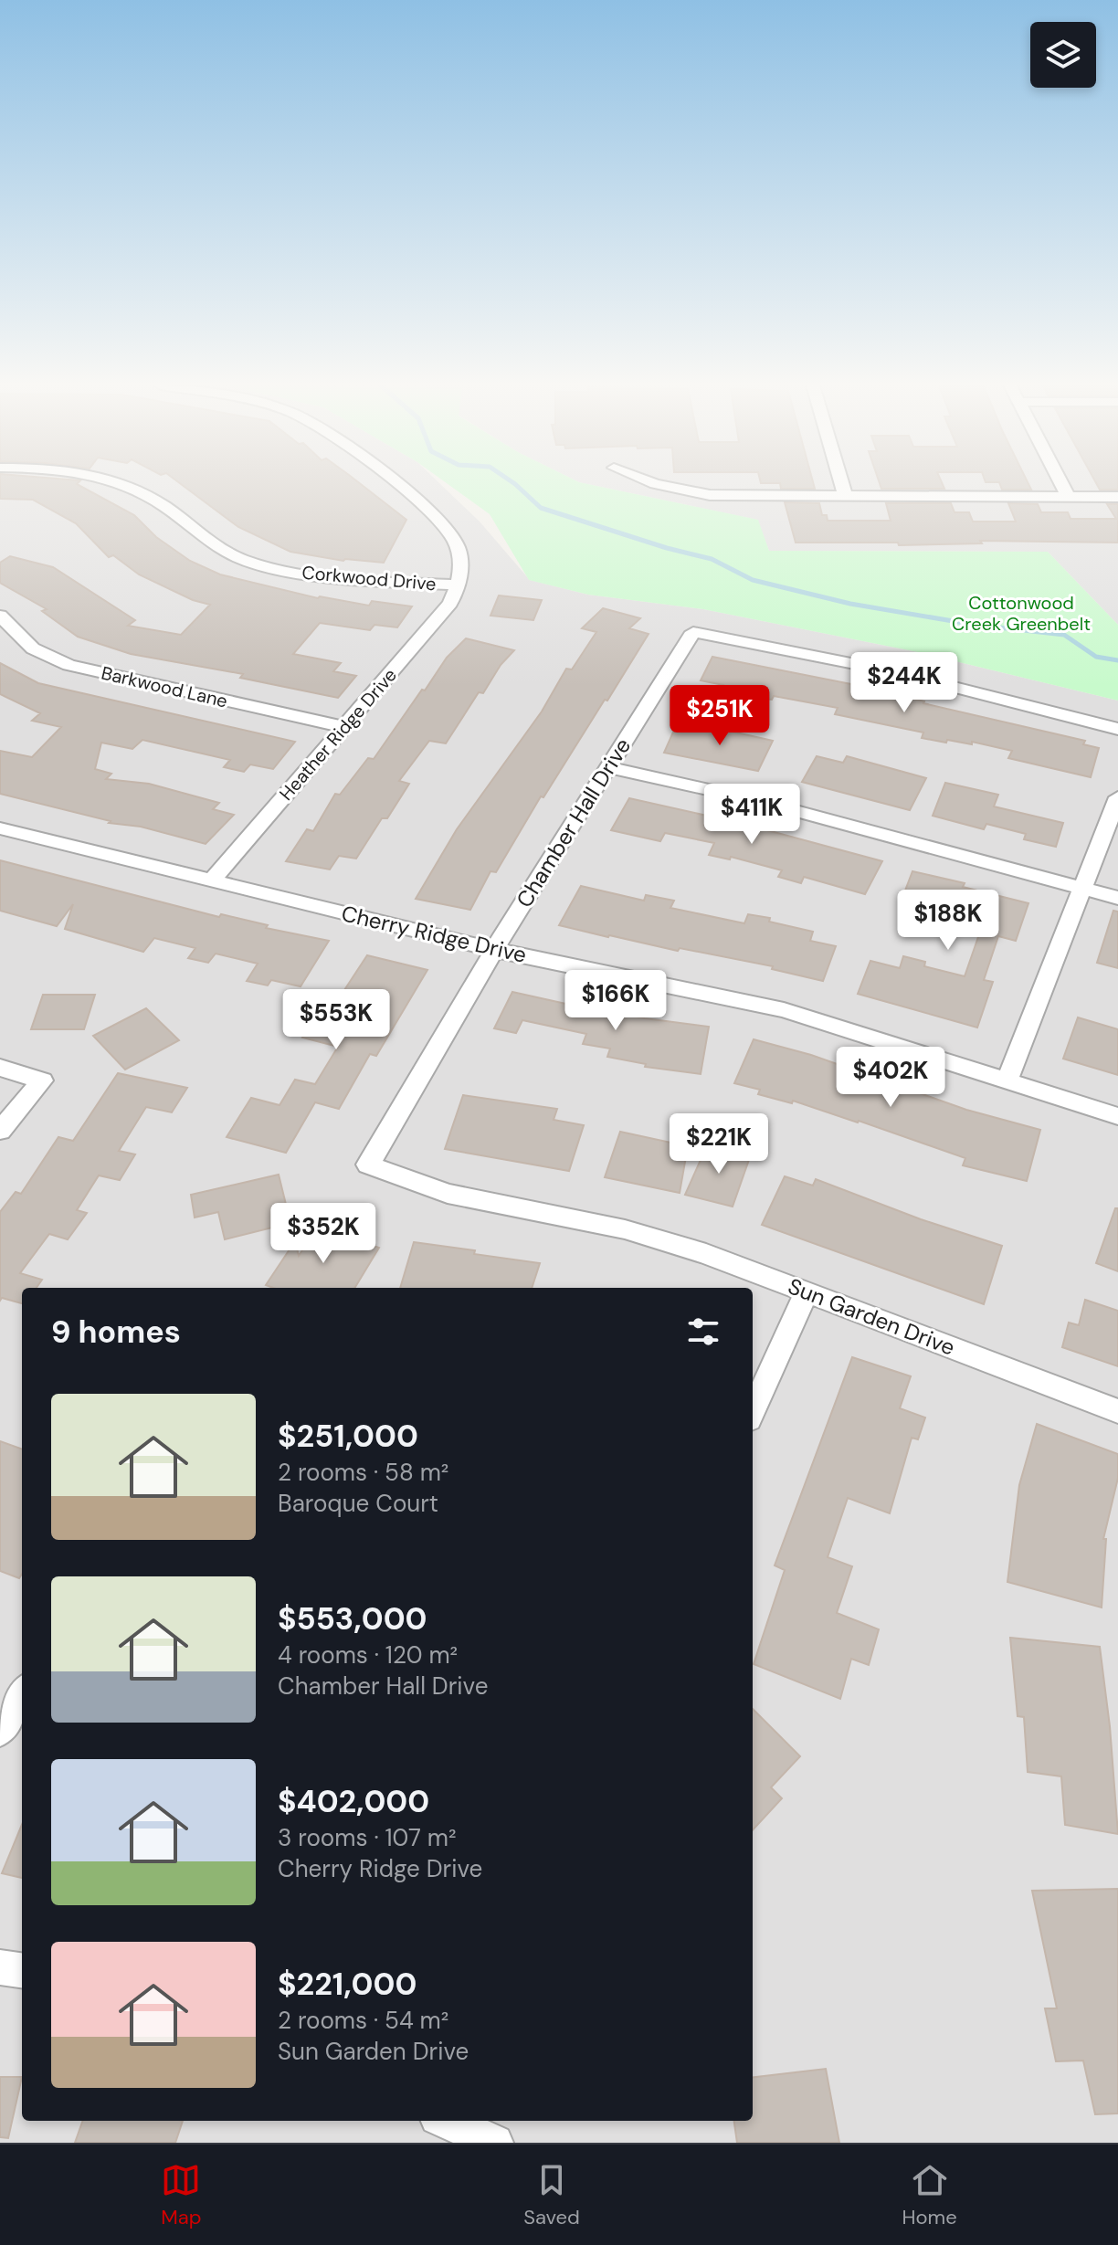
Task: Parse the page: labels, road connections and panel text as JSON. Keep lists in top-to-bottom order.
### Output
{
  "streets": {
    "street": [
      "Corkwood Drive",
      "Barkwood Lane",
      "Heather Ridge Drive",
      "Chamber Hall Drive",
      "Cherry Ridge Drive",
      "Sun Garden Drive"
    ]
  },
  "crossings": [
    ["Corkwood Drive", "Heather Ridge Drive"],
    ["Barkwood Lane", "Heather Ridge Drive"],
    ["Heather Ridge Drive", "Cherry Ridge Drive"],
    ["Chamber Hall Drive", "Cherry Ridge Drive"],
    ["Chamber Hall Drive", "Sun Garden Drive"]
  ],
  "parks": ["Cottonwood Creek Greenbelt"],
  "page": {
    "price": [
      "$244K",
      "$251K",
      "$411K",
      "$188K",
      "$166K",
      "$553K",
      "$402K",
      "$221K",
      "$352K"
    ],
    "heading": "9 homes",
    "list": [
      {
        "name": "$251,000",
        "note": "2 rooms · 58 m² · Baroque Court"
      },
      {
        "name": "$553,000",
        "note": "4 rooms · 120 m² · Chamber Hall Drive"
      },
      {
        "name": "$402,000",
        "note": "3 rooms · 107 m² · Cherry Ridge Drive"
      },
      {
        "name": "$221,000",
        "note": "2 rooms · 54 m² · Sun Garden Drive"
      }
    ],
    "tabs": ["Map", "Saved", "Home"]
  }
}
